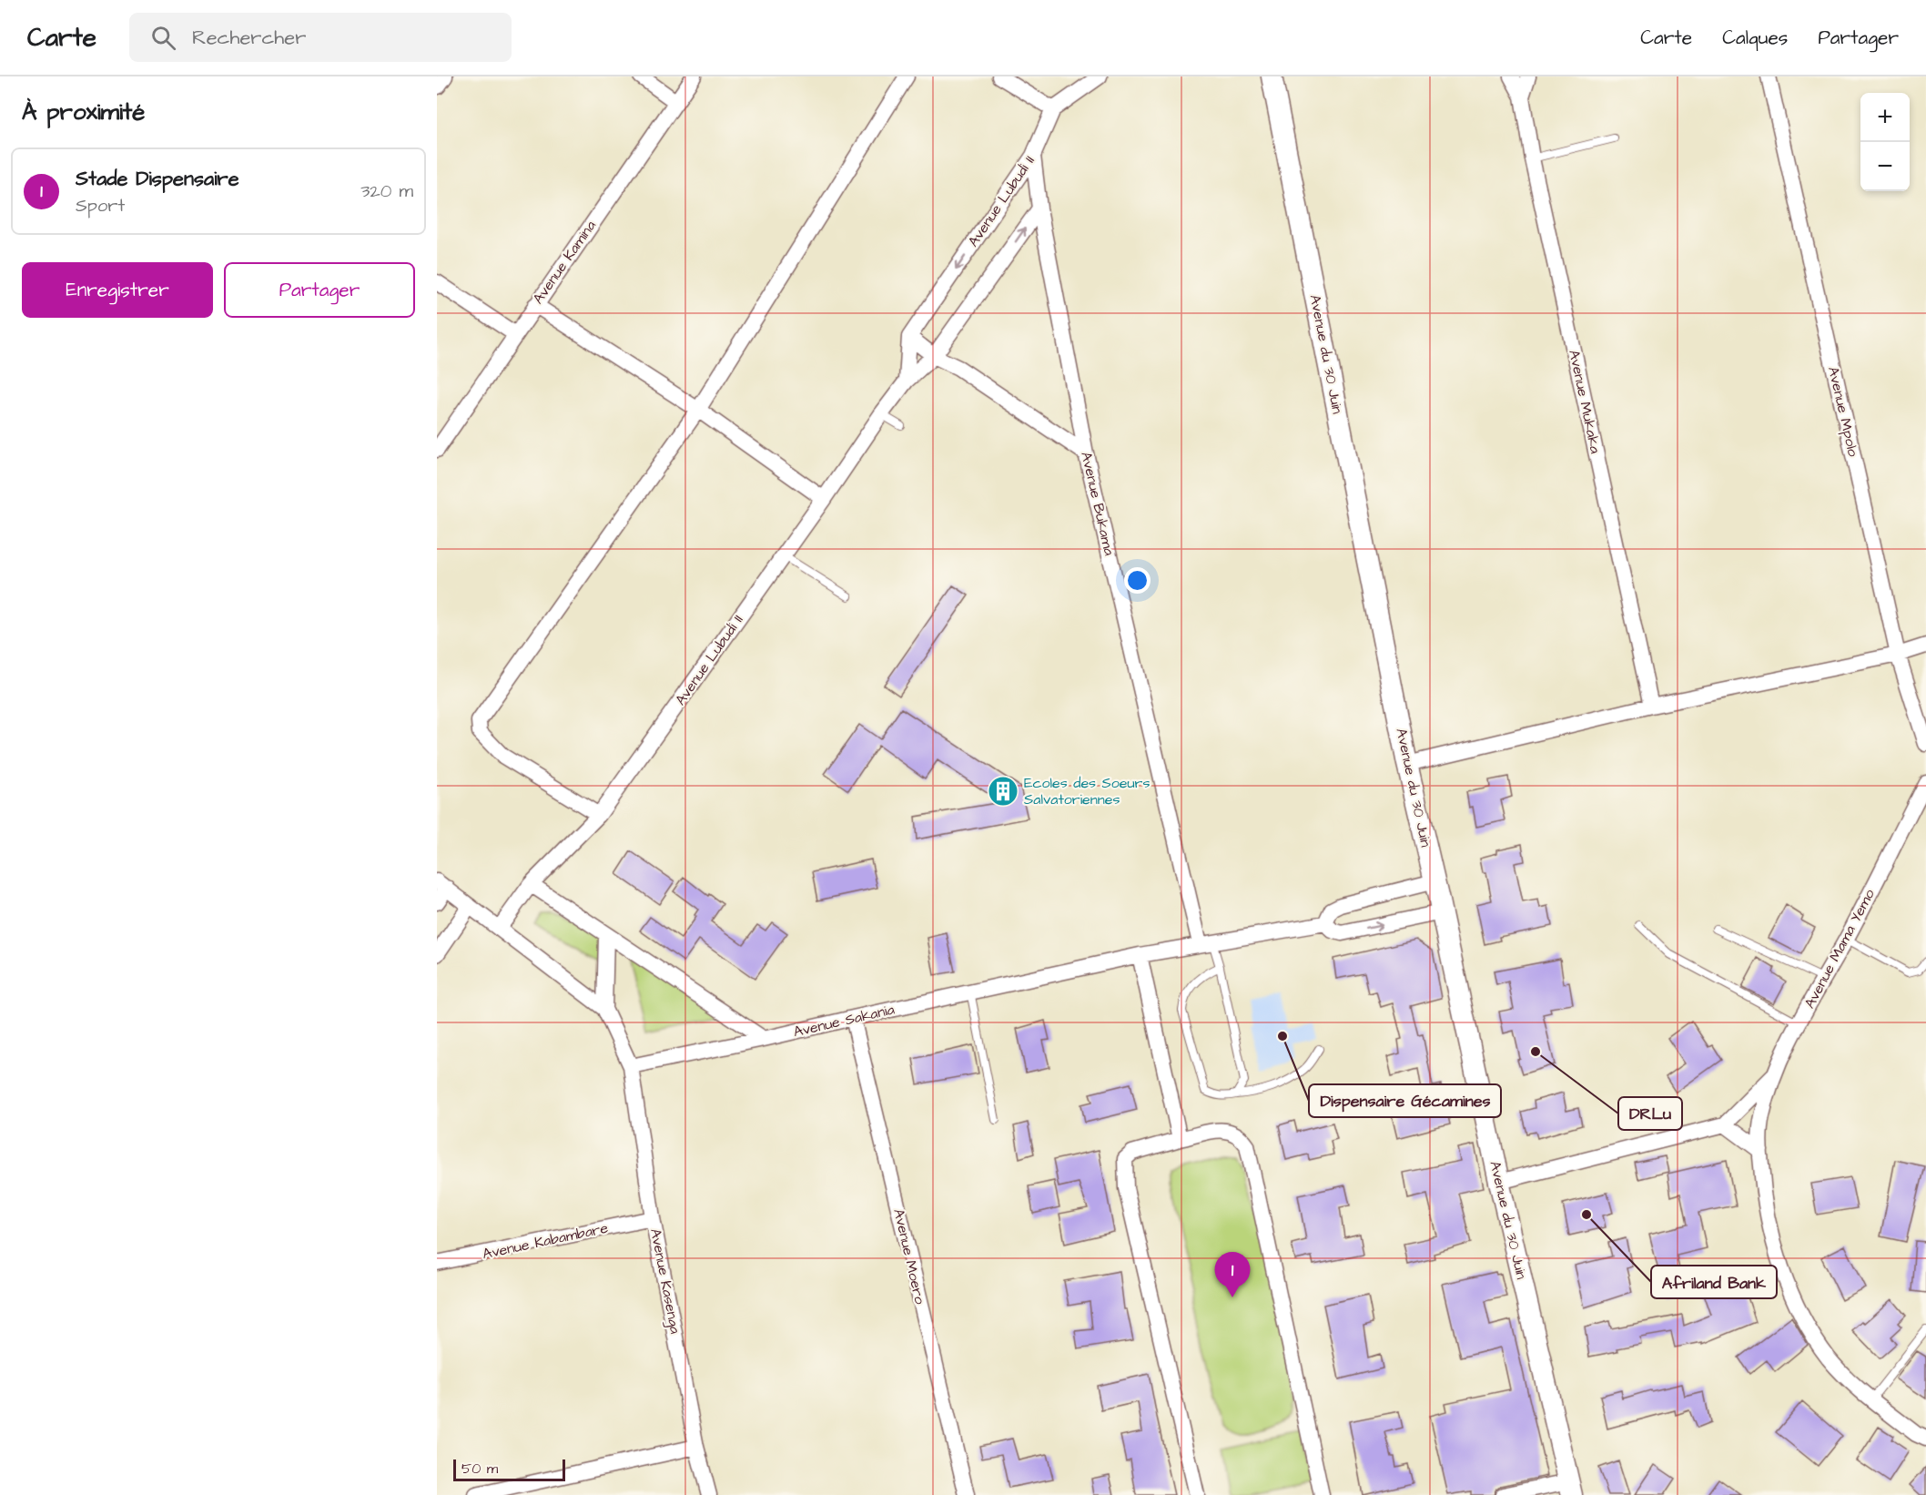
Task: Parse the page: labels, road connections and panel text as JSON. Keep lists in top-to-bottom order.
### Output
{
  "streets": {
    "street": [
      "Avenue Lubudi II",
      "Avenue Kamina",
      "Avenue du 30 Juin",
      "Avenue Mukaka",
      "Avenue Mpolo",
      "Avenue Bukama",
      "Avenue Mama Yemo",
      "Avenue Sakania",
      "Avenue Kabambare",
      "Avenue Moero",
      "Avenue Kasenga"
    ]
  },
  "crossings": [
    ["Avenue Lubudi II", "Avenue Bukama"],
    ["Avenue Bukama", "Avenue Sakania"],
    ["Avenue Sakania", "Avenue Moero"],
    ["Avenue Sakania", "Avenue Kasenga"],
    ["Avenue Kabambare", "Avenue Kasenga"]
  ],
  "places": {
    "building": ["Ecoles des Soeurs Salvatoriennes"],
    "other": ["Dispensaire Gécamines", "DRLu", "Afriland Bank"]
  },
  "scale_bar": "50 m",
  "page": {
    "header": "Carte",
    "search": "Rechercher",
    "nav": ["Carte", "Calques", "Partager"],
    "heading": "À proximité",
    "map_buttons": ["+", "−"],
    "list": [
      {
        "mark": "1",
        "name": "Stade Dispensaire",
        "note": "Sport",
        "value": "320 m"
      }
    ],
    "buttons": ["Enregistrer", "Partager"],
    "pins": "1",
    "scale": "50 m"
  }
}
